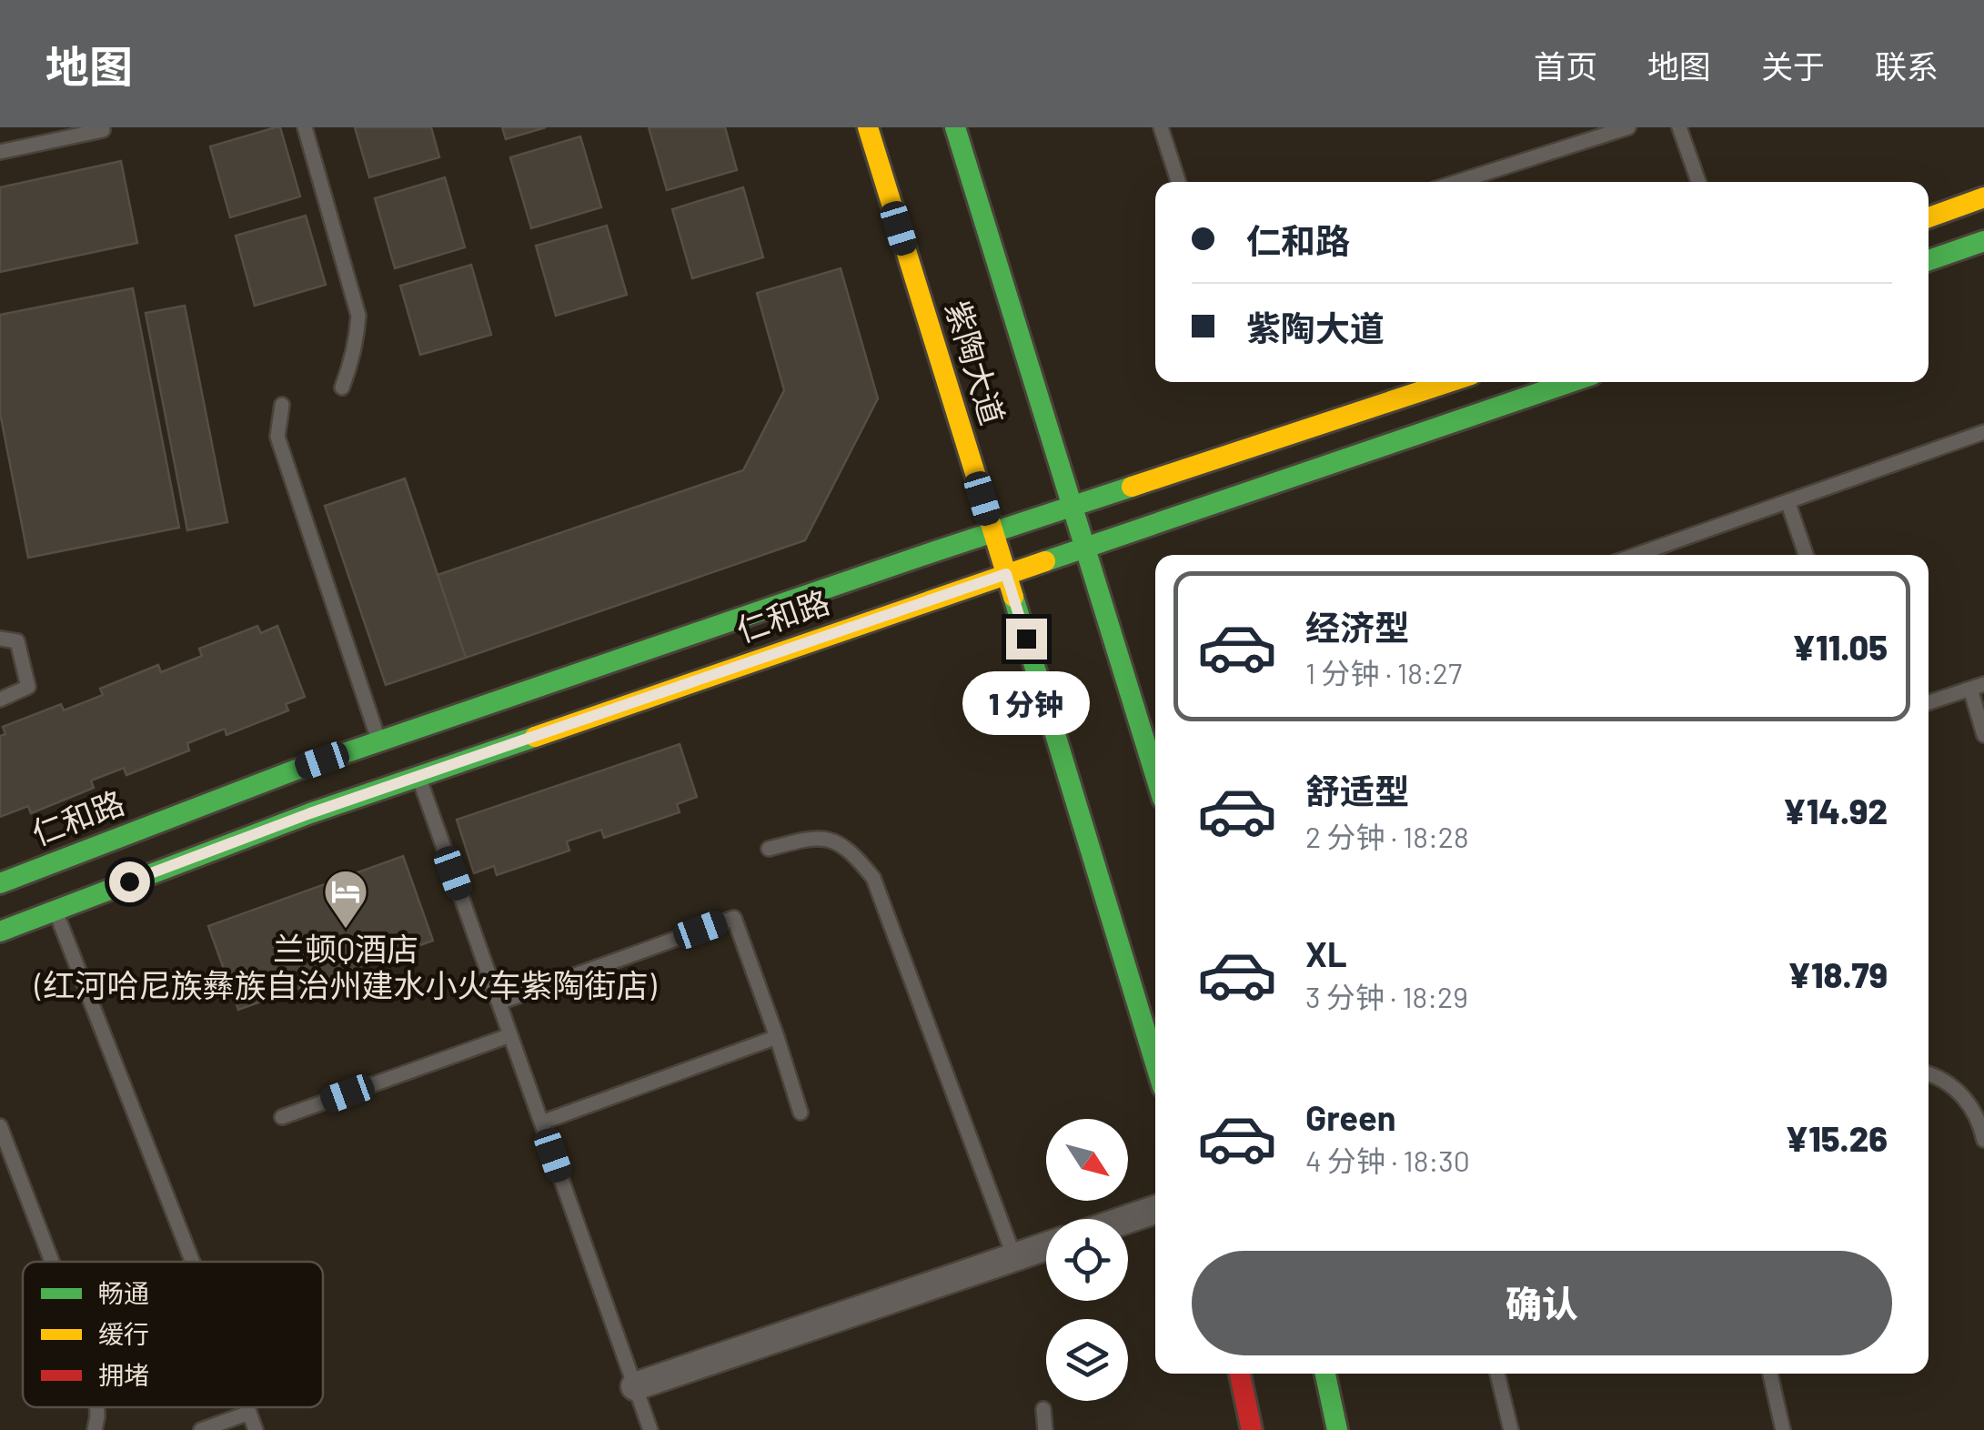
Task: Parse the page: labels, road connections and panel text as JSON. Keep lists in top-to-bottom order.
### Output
{
  "streets": {
    "main road": ["紫陶大道", "仁和路"]
  },
  "crossings": [
    ["紫陶大道", "仁和路"]
  ],
  "places": {
    "hotel": ["兰顿Q酒店 (红河哈尼族彝族自治州建水小火车紫陶街店)"]
  },
  "legend": ["畅通", "缓行", "拥堵"],
  "north": "bottom right",
  "page": {
    "header": "地图",
    "nav": [
      "首页",
      "地图",
      "关于",
      "联系"
    ],
    "banner": ["仁和路", "紫陶大道"],
    "list": [
      {
        "name": "经济型",
        "note": "1 分钟 · 18:27",
        "value": "¥11.05"
      },
      {
        "name": "舒适型",
        "note": "2 分钟 · 18:28",
        "value": "¥14.92"
      },
      {
        "name": "XL",
        "note": "3 分钟 · 18:29",
        "value": "¥18.79"
      },
      {
        "name": "Green",
        "note": "4 分钟 · 18:30",
        "value": "¥15.26"
      }
    ],
    "bubble": "1 分钟",
    "buttons": "确认"
  }
}
